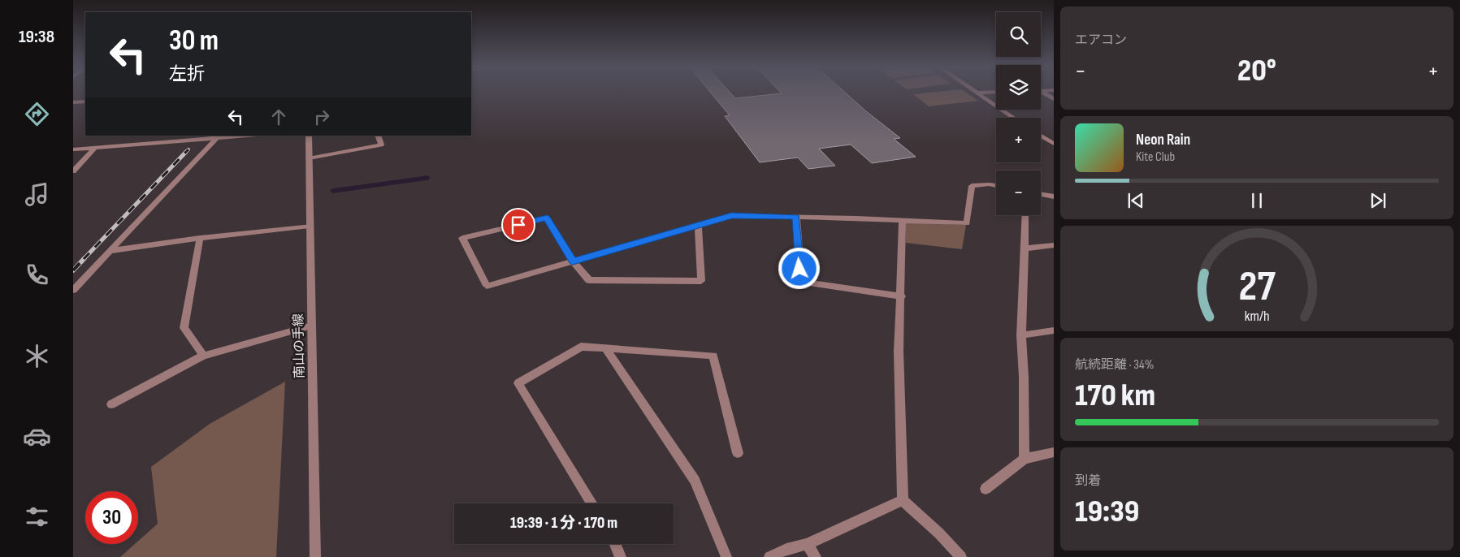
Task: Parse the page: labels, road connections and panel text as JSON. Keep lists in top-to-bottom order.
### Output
{
  "streets": {
    "street": ["南山の手線"]
  },
  "page": {
    "tabs": "19:38",
    "tile": [
      "エアコン",
      ["航続距離 · 34%", "170 km"],
      ["到着", "19:39"]
    ],
    "map_buttons": ["+", "−"],
    "turn": ["30 m", "左折"],
    "heat": ["−", "20°", "+"],
    "song": ["Neon Rain", "Kite Club"],
    "limit": "30",
    "trip": "19:39 · 1 分 · 170 m",
    "gauge": ["27", "km/h"]
  }
}
